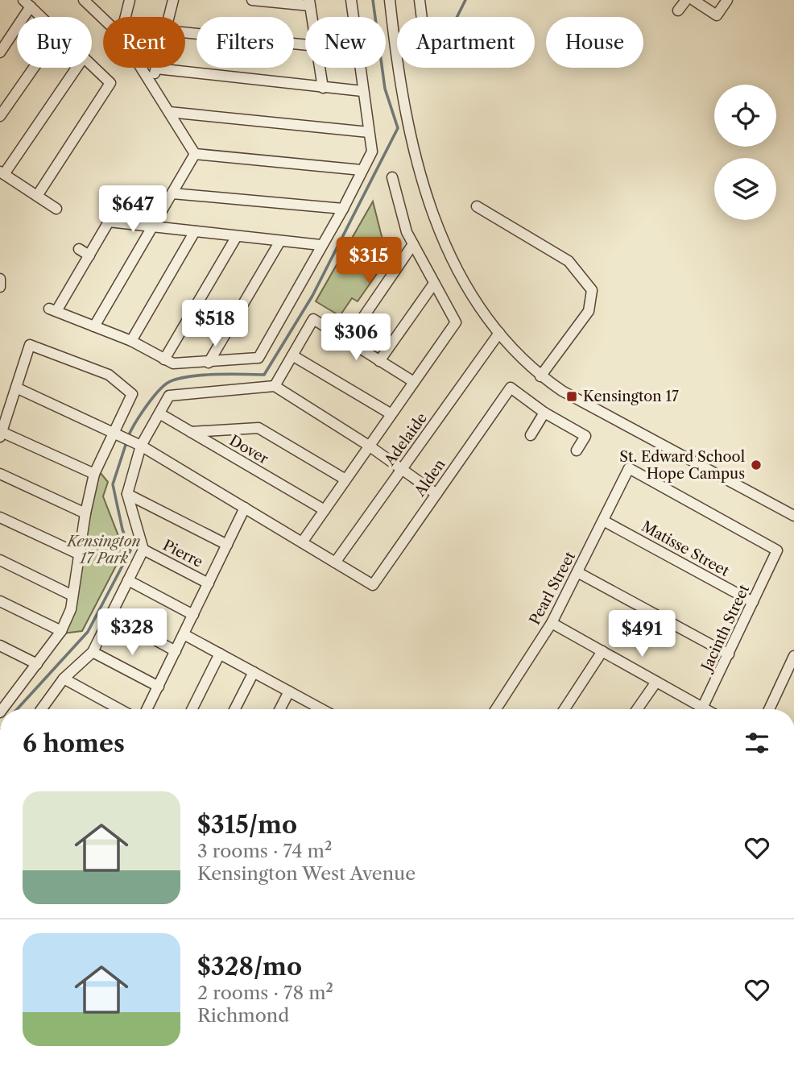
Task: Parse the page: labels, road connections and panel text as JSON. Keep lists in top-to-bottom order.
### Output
{
  "streets": {
    "street": [
      "Adelaide",
      "Dover",
      "Alden",
      "Matisse Street",
      "Pierre",
      "Pearl Street",
      "Jacinth Street"
    ]
  },
  "crossings": [
    ["Adelaide", "Alden"],
    ["Matisse Street", "Pearl Street"],
    ["Matisse Street", "Jacinth Street"],
    ["Pearl Street", "Jacinth Street"]
  ],
  "parks": ["Kensington 17 Park"],
  "places": {
    "transit": ["Kensington 17"],
    "other": ["St. Edward School Hope Campus"]
  },
  "page": {
    "chip": [
      "Buy",
      "Rent",
      "Filters",
      "New",
      "Apartment",
      "House"
    ],
    "price": [
      "$647",
      "$315",
      "$518",
      "$306",
      "$328",
      "$491"
    ],
    "heading": "6 homes",
    "list": [
      {
        "name": "$315/mo",
        "note": "3 rooms · 74 m² · Kensington West Avenue"
      },
      {
        "name": "$328/mo",
        "note": "2 rooms · 78 m² · Richmond"
      }
    ]
  }
}
